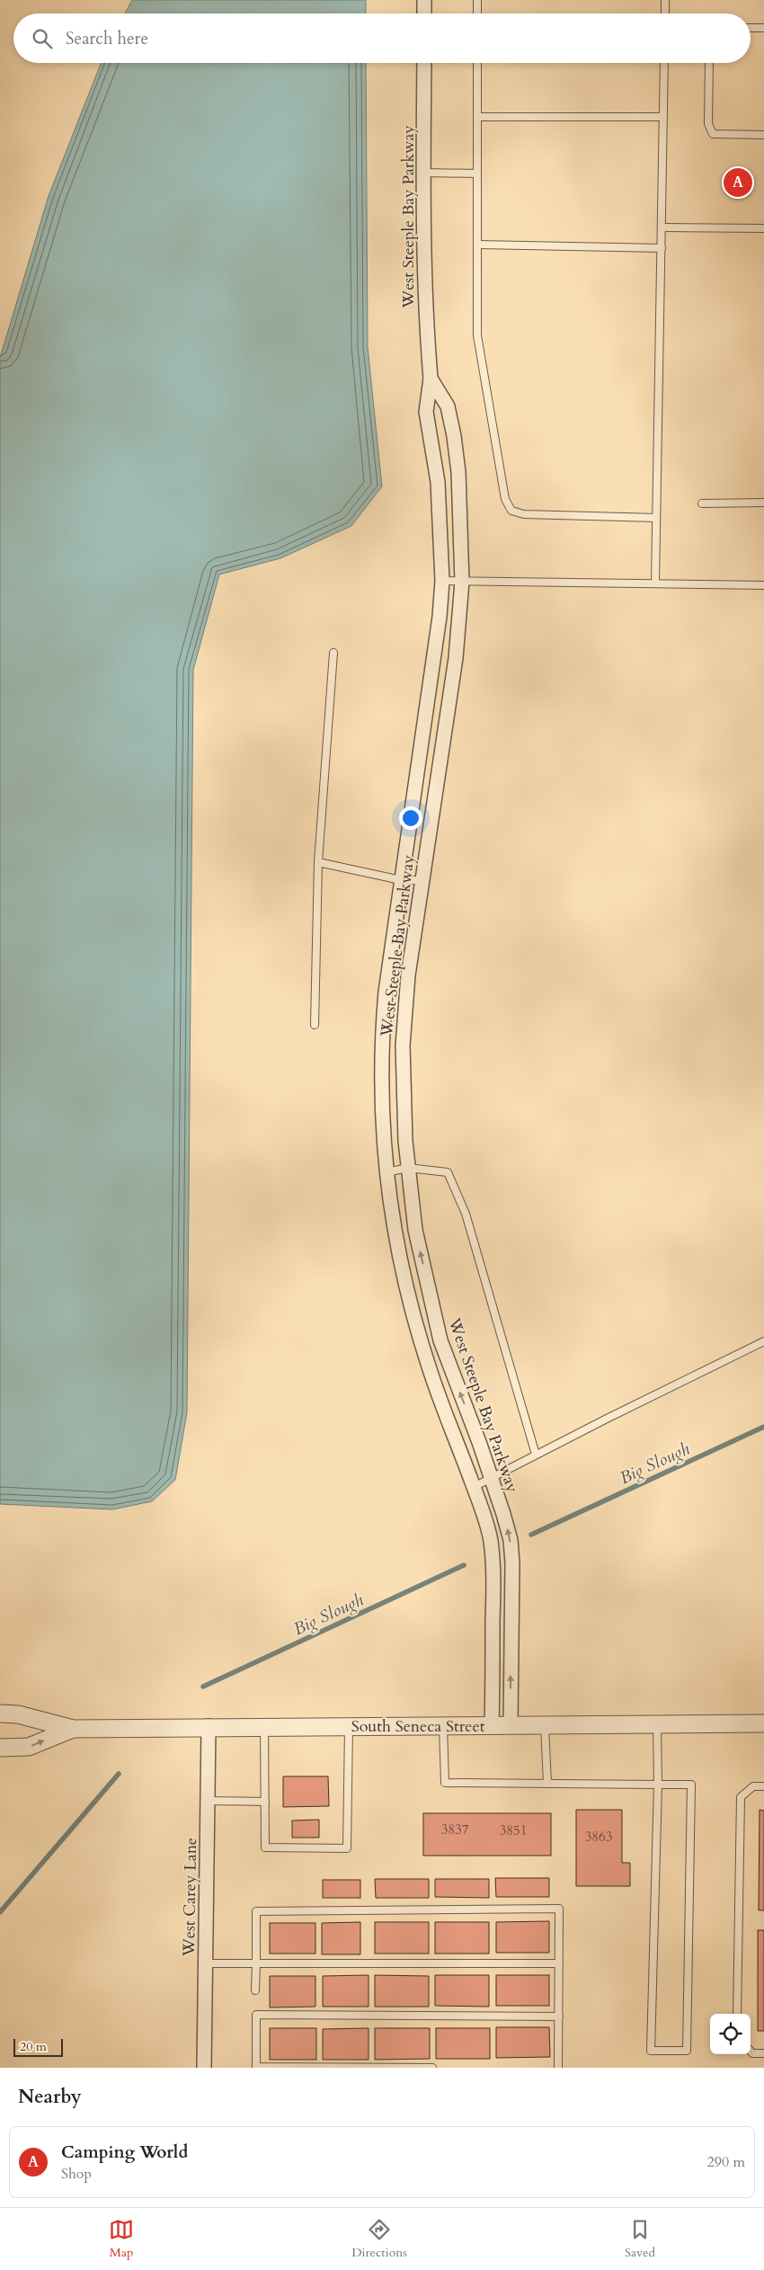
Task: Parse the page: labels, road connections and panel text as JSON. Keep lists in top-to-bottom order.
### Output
{
  "streets": {
    "street": ["West Steeple Bay Parkway", "South Seneca Street", "West Carey Lane"]
  },
  "crossings": [
    ["West Steeple Bay Parkway", "South Seneca Street"],
    ["South Seneca Street", "West Carey Lane"]
  ],
  "water": ["Big Slough"],
  "house_numbers": ["3837", "3851", "3863"],
  "scale_bar": "20 m",
  "page": {
    "search": "Search here",
    "pins": "A",
    "scale": "20 m",
    "heading": "Nearby",
    "list": [
      {
        "mark": "A",
        "name": "Camping World",
        "note": "Shop",
        "value": "290 m"
      }
    ],
    "nav": ["Map", "Directions", "Saved"]
  }
}
